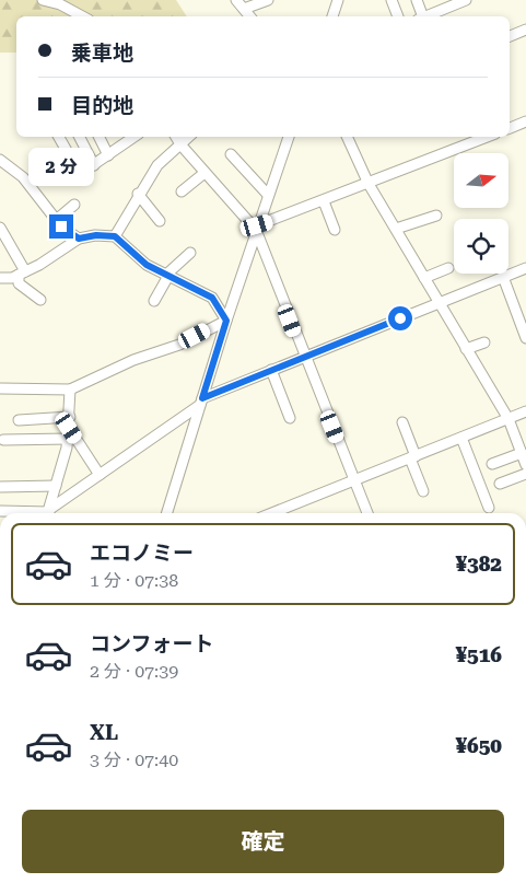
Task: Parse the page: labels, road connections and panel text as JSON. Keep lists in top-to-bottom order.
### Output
{
  "north": "right",
  "page": {
    "banner": ["乗車地", "目的地"],
    "bubble": "2 分",
    "list": [
      {
        "name": "エコノミー",
        "note": "1 分 · 07:38",
        "value": "¥382"
      },
      {
        "name": "コンフォート",
        "note": "2 分 · 07:39",
        "value": "¥516"
      },
      {
        "name": "XL",
        "note": "3 分 · 07:40",
        "value": "¥650"
      }
    ],
    "buttons": "確定"
  }
}
